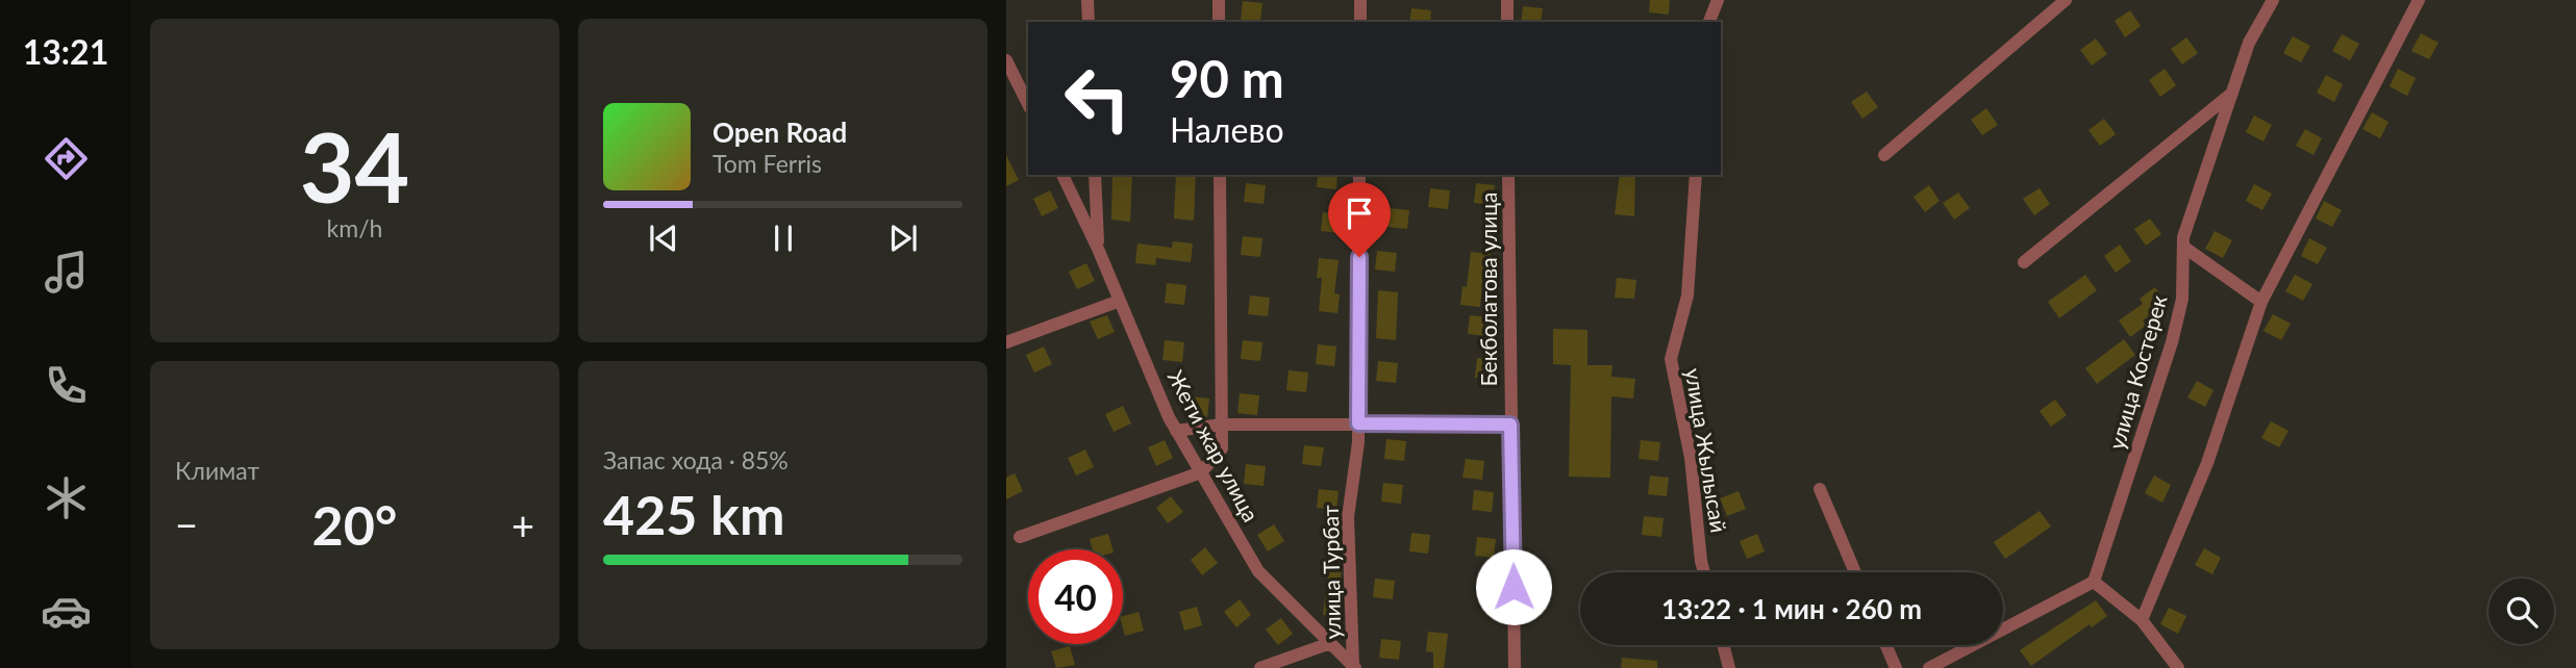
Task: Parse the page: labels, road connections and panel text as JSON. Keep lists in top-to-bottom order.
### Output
{
  "streets": {
    "street": [
      "Бекболатова улица",
      "улица Костерек",
      "Жети жар улица",
      "улица Жылысай",
      "улица Турбат"
    ]
  },
  "crossings": [
    ["Жети жар улица", "улица Турбат"]
  ],
  "page": {
    "tabs": "13:21",
    "tile": [
      ["34", "km/h"],
      "Климат",
      ["Запас хода · 85%", "425 km"]
    ],
    "turn": ["90 m", "Налево"],
    "song": ["Open Road", "Tom Ferris"],
    "heat": ["−", "20°", "+"],
    "limit": "40",
    "trip": "13:22 · 1 мин · 260 m"
  }
}
